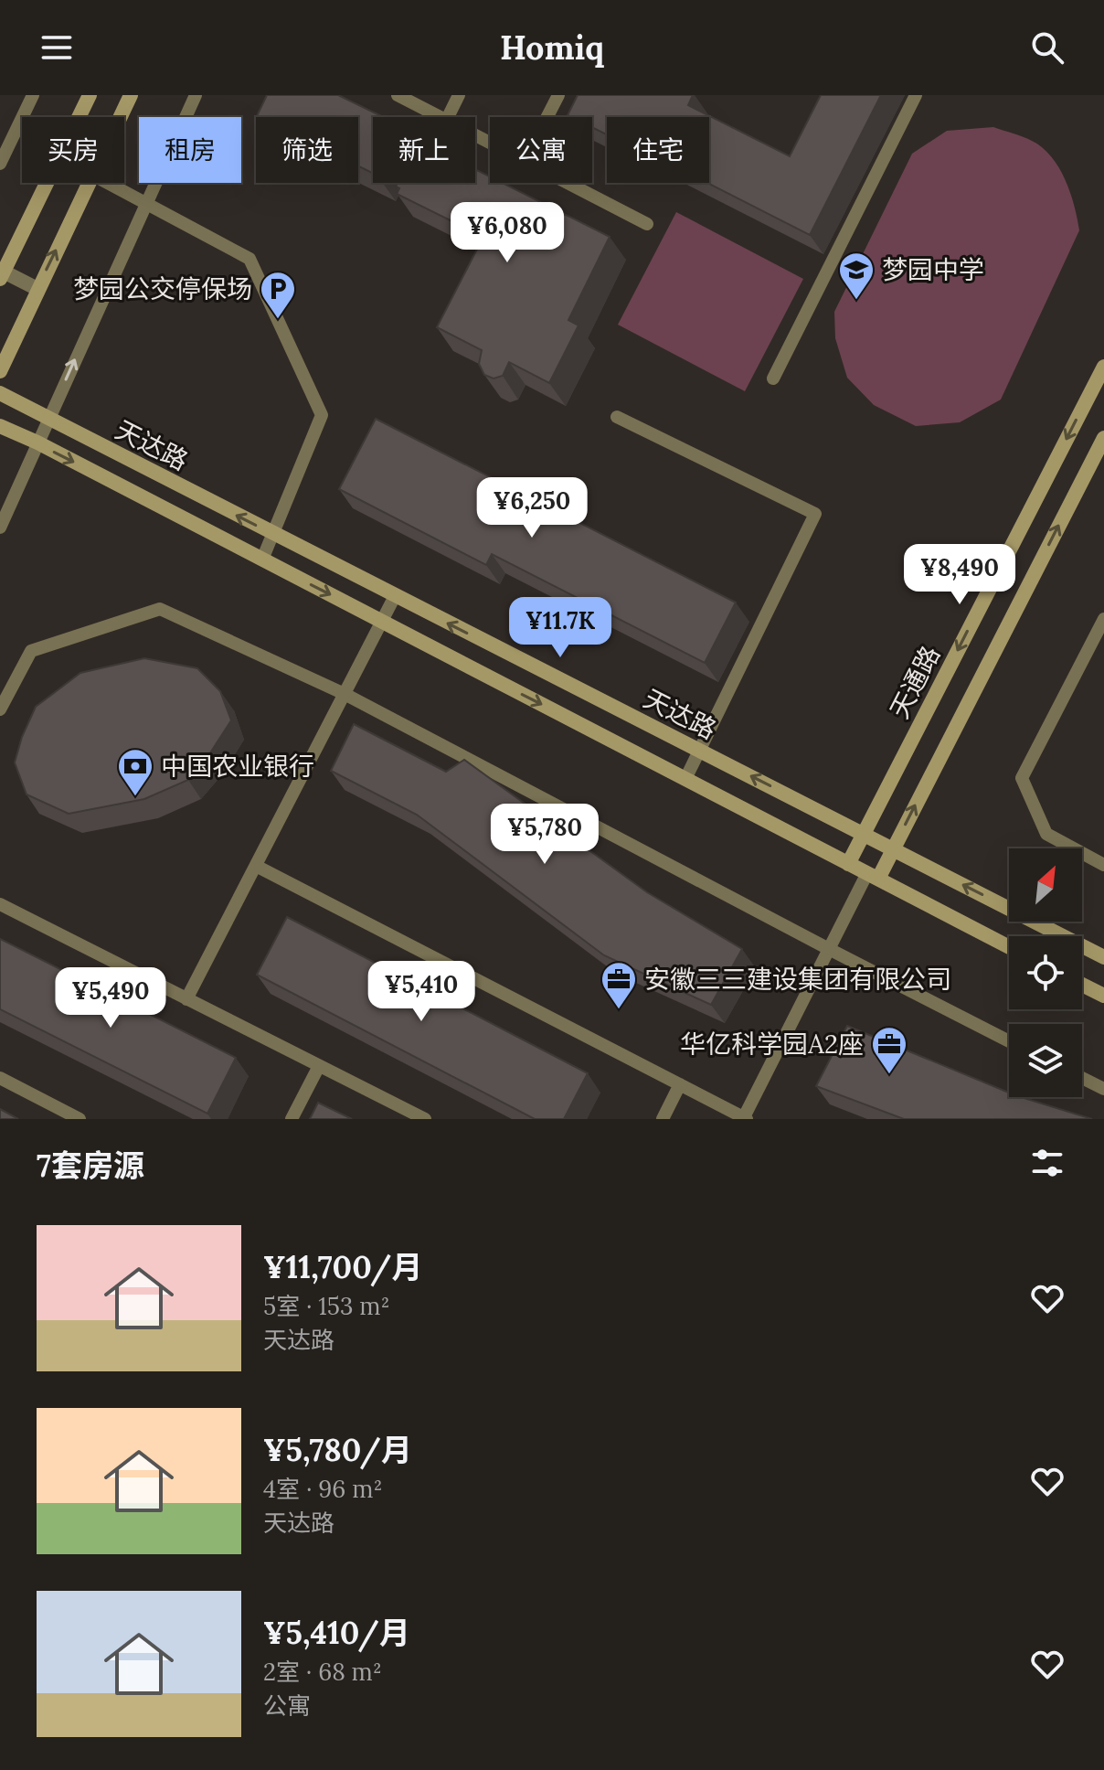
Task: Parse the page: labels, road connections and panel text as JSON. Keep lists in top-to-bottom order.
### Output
{
  "streets": {
    "street": ["天达路", "天通路"]
  },
  "crossings": [
    ["天达路", "天通路"]
  ],
  "places": {
    "school or university": ["梦园中学"],
    "parking": ["梦园公交停保场"],
    "bank": ["中国农业银行"],
    "office": ["安徽三三建设集团有限公司", "华亿科学园A2座"]
  },
  "north": "top right",
  "page": {
    "header": "Homiq",
    "chip": [
      "买房",
      "租房",
      "筛选",
      "新上",
      "公寓",
      "住宅"
    ],
    "price": [
      "¥6,080",
      "¥6,250",
      "¥8,490",
      "¥11.7K",
      "¥5,780",
      "¥5,410",
      "¥5,490"
    ],
    "heading": "7套房源",
    "list": [
      {
        "name": "¥11,700/月",
        "note": "5室 · 153 m² · 天达路"
      },
      {
        "name": "¥5,780/月",
        "note": "4室 · 96 m² · 天达路"
      },
      {
        "name": "¥5,410/月",
        "note": "2室 · 68 m² · 公寓"
      }
    ]
  }
}
